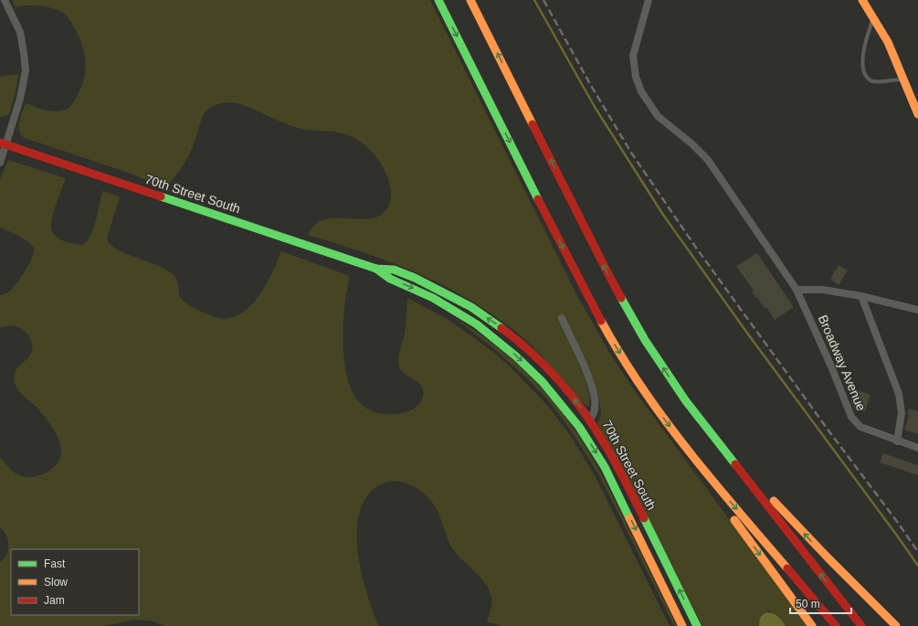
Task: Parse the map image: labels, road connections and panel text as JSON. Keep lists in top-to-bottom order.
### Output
{
  "streets": {
    "main road": ["70th Street South"],
    "street": ["Broadway Avenue"]
  },
  "legend": ["Fast", "Slow", "Jam"],
  "scale_bar": "50 m"
}
